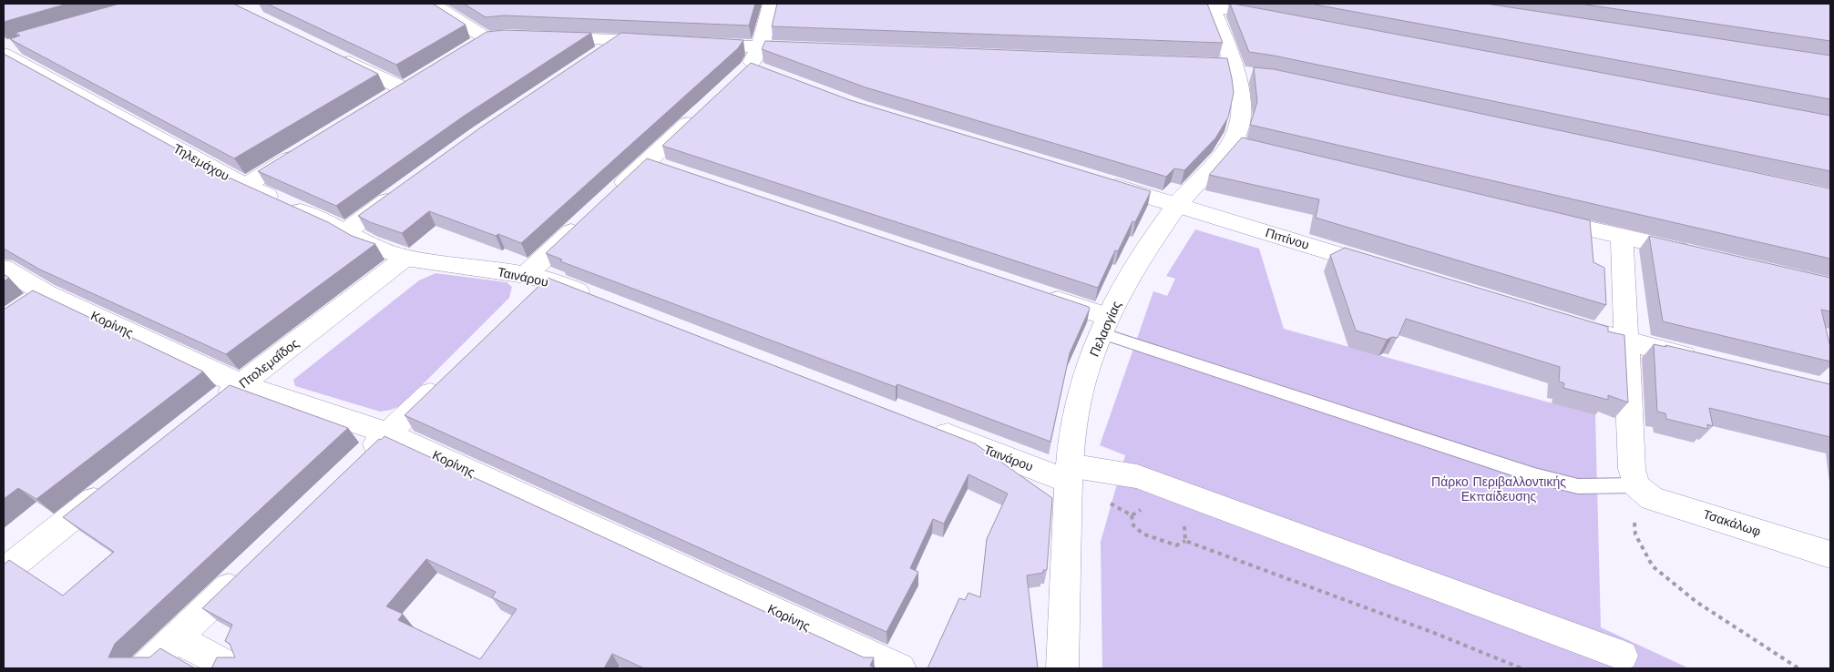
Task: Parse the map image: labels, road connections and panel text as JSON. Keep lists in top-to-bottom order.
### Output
{
  "streets": {
    "street": [
      "Τηλεμάχου",
      "Πιπίνου",
      "Ταινάρου",
      "Κορίνης",
      "Πελασγίας",
      "Πτολεμαΐδος",
      "Τσακάλωφ"
    ]
  },
  "crossings": [
    ["Τηλεμάχου", "Ταινάρου"],
    ["Τηλεμάχου", "Πτολεμαΐδος"],
    ["Πιπίνου", "Πελασγίας"],
    ["Ταινάρου", "Πελασγίας"],
    ["Ταινάρου", "Πτολεμαΐδος"],
    ["Κορίνης", "Πτολεμαΐδος"]
  ],
  "parks": ["Πάρκο Περιβαλλοντικής Εκπαίδευσης"]
}
